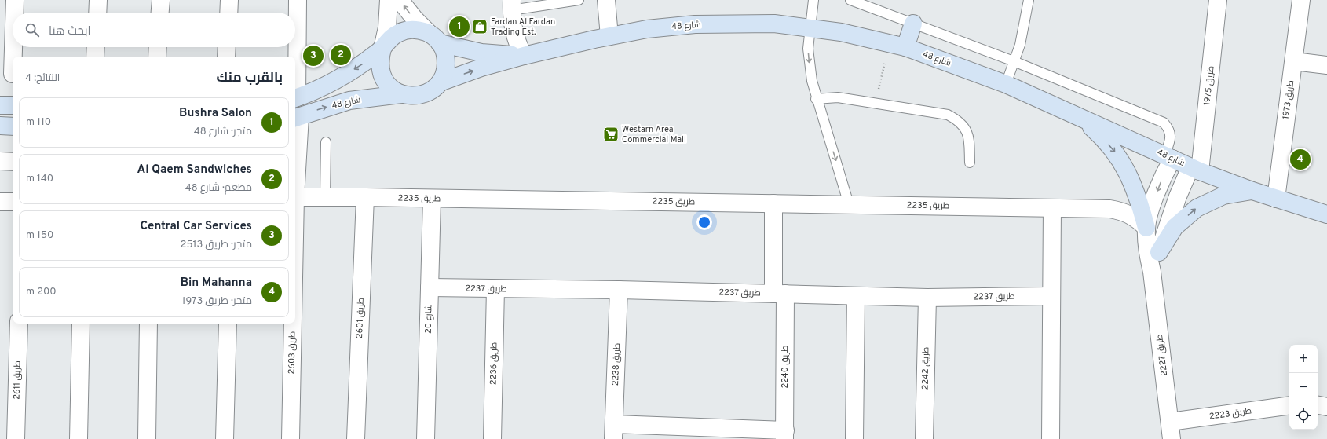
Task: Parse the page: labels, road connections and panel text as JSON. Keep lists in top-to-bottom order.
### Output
{
  "streets": {
    "street": [
      "شارع 48",
      "طريق 1975",
      "طريق 1973",
      "طريق 2235",
      "طريق 2237",
      "طريق 2601",
      "شارع 20",
      "طريق 2603",
      "طريق 2227",
      "طريق 2236",
      "طريق 2238",
      "طريق 2240",
      "طريق 2242",
      "طريق 2611",
      "طريق 2223"
    ]
  },
  "crossings": [
    ["شارع 48", "طريق 1975"],
    ["شارع 48", "طريق 1973"],
    ["شارع 48", "طريق 2603"],
    ["شارع 48", "طريق 2227"],
    ["طريق 1975", "طريق 2227"],
    ["طريق 2235", "طريق 2601"],
    ["طريق 2235", "شارع 20"],
    ["طريق 2235", "طريق 2227"],
    ["طريق 2235", "طريق 2240"],
    ["طريق 2237", "شارع 20"],
    ["طريق 2237", "طريق 2236"],
    ["طريق 2237", "طريق 2238"],
    ["طريق 2237", "طريق 2240"],
    ["طريق 2237", "طريق 2242"],
    ["طريق 2227", "طريق 2223"]
  ],
  "places": {
    "shop": ["Fardan Al Fardan Trading Est."],
    "supermarket": ["Westarn Area Commercial Mall"]
  },
  "page": {
    "search": "ابحث هنا",
    "pins": [
      "1",
      "2",
      "3",
      "4"
    ],
    "heading": ["بالقرب منك", "النتائج: 4"],
    "list": [
      {
        "mark": "1",
        "name": "Bushra Salon",
        "note": "متجر · شارع 48",
        "value": "110 m"
      },
      {
        "mark": "2",
        "name": "Al Qaem Sandwiches",
        "note": "مطعم · شارع 48",
        "value": "140 m"
      },
      {
        "mark": "3",
        "name": "Central Car Services",
        "note": "متجر · طريق 2513",
        "value": "150 m"
      },
      {
        "mark": "4",
        "name": "Bin Mahanna",
        "note": "متجر · طريق 1973",
        "value": "200 m"
      }
    ],
    "map_buttons": ["+", "−"]
  }
}
